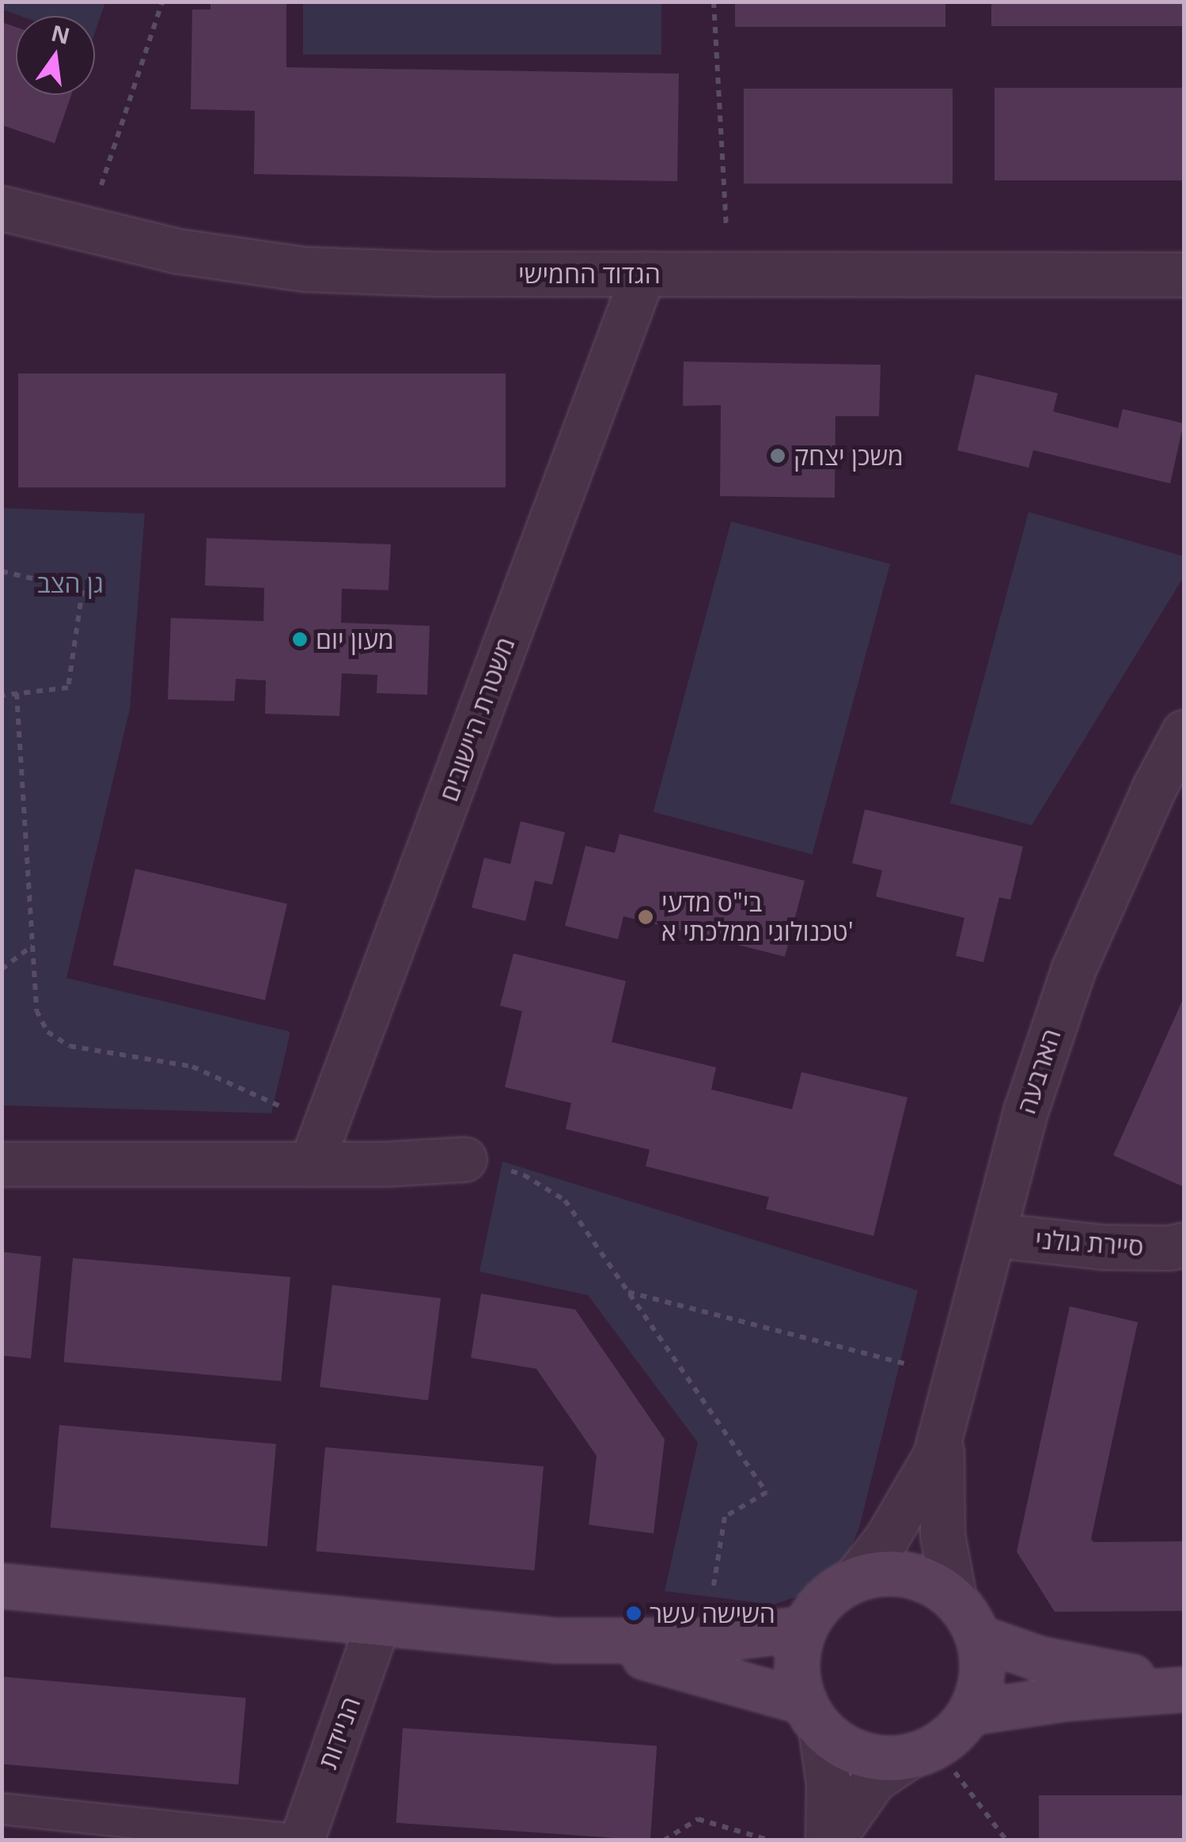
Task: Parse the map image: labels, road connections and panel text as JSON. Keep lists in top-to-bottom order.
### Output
{
  "streets": {
    "street": [
      "הגדוד החמישי",
      "משטרת היישובים",
      "הארבעה",
      "סיירת גולני",
      "הניידות"
    ]
  },
  "crossings": [
    ["הגדוד החמישי", "משטרת היישובים"],
    ["הארבעה", "סיירת גולני"]
  ],
  "parks": ["גן הצב"],
  "places": [
    "משכן יצחק",
    "מעון יום",
    "בי\"ס מדעי טכנולוגי ממלכתי א'",
    "השישה עשר"
  ],
  "north": "top"
}
